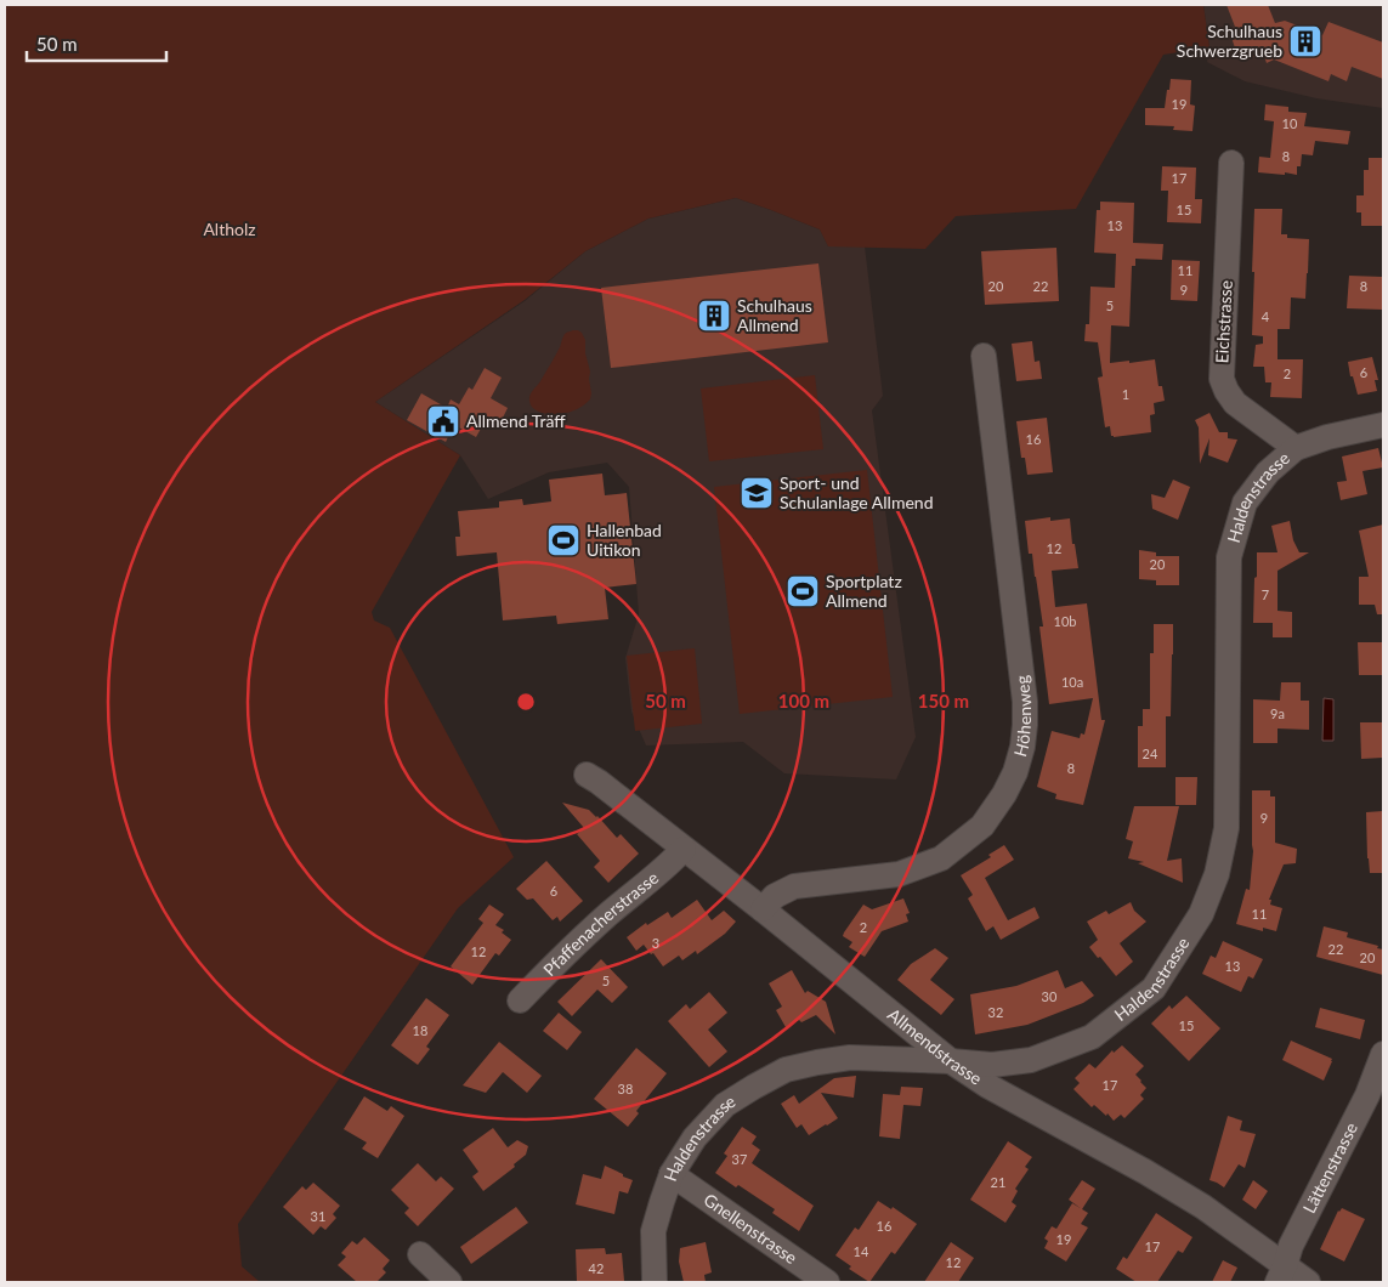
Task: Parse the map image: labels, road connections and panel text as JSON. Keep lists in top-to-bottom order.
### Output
{
  "streets": {
    "street": [
      "Eichstrasse",
      "Haldenstrasse",
      "Höhenweg",
      "Pfaffenacherstrasse",
      "Allmendstrasse",
      "Lättenstrasse",
      "Gnellenstrasse"
    ]
  },
  "crossings": [
    ["Eichstrasse", "Haldenstrasse"],
    ["Haldenstrasse", "Allmendstrasse"],
    ["Haldenstrasse", "Gnellenstrasse"],
    ["Höhenweg", "Allmendstrasse"],
    ["Pfaffenacherstrasse", "Allmendstrasse"],
    ["Allmendstrasse", "Lättenstrasse"]
  ],
  "parks": ["Altholz"],
  "places": {
    "building": ["Schulhaus Schwerzgrueb", "Schulhaus Allmend"],
    "public building": ["Allmend Träff"],
    "school or university": ["Sport- und Schulanlage Allmend"],
    "sports": ["Hallenbad Uitikon", "Sportplatz Allmend"]
  },
  "house_numbers": [
    "19",
    "10",
    "8",
    "17",
    "15",
    "13",
    "11",
    "20",
    "22",
    "8",
    "9",
    "5",
    "4",
    "6",
    "2",
    "1",
    "16",
    "12",
    "20",
    "7",
    "10b",
    "10a",
    "9a",
    "24",
    "8",
    "9",
    "6",
    "11",
    "2",
    "3",
    "22",
    "12",
    "20",
    "13",
    "5",
    "30",
    "32",
    "15",
    "18",
    "17",
    "38",
    "37",
    "21",
    "31",
    "16",
    "19",
    "17",
    "14",
    "12",
    "42"
  ],
  "scale_bar": "50 m",
  "rings": ["50 m", "100 m", "150 m"]
}
